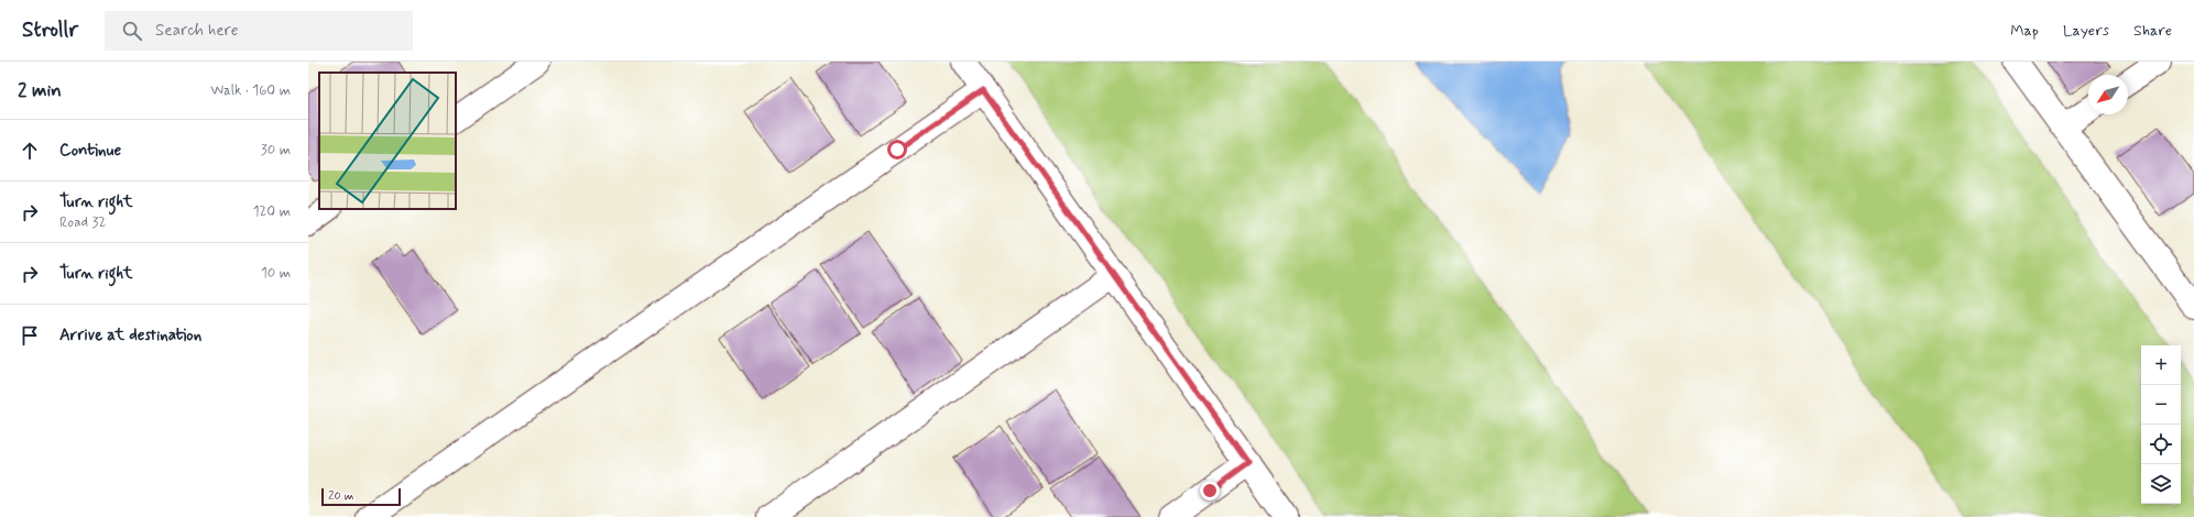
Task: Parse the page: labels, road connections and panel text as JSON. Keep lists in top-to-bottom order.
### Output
{
  "scale_bar": "20 m",
  "north": "bottom left",
  "page": {
    "header": "Strollr",
    "search": "Search here",
    "nav": ["Map", "Layers", "Share"],
    "heading": ["2 min", "Walk · 160 m"],
    "list": [
      ["Continue", "30 m"],
      ["Turn right", "Road 32", "120 m"],
      ["Turn right", "10 m"],
      "Arrive at destination"
    ],
    "map_buttons": ["+", "−"],
    "scale": "20 m"
  }
}
